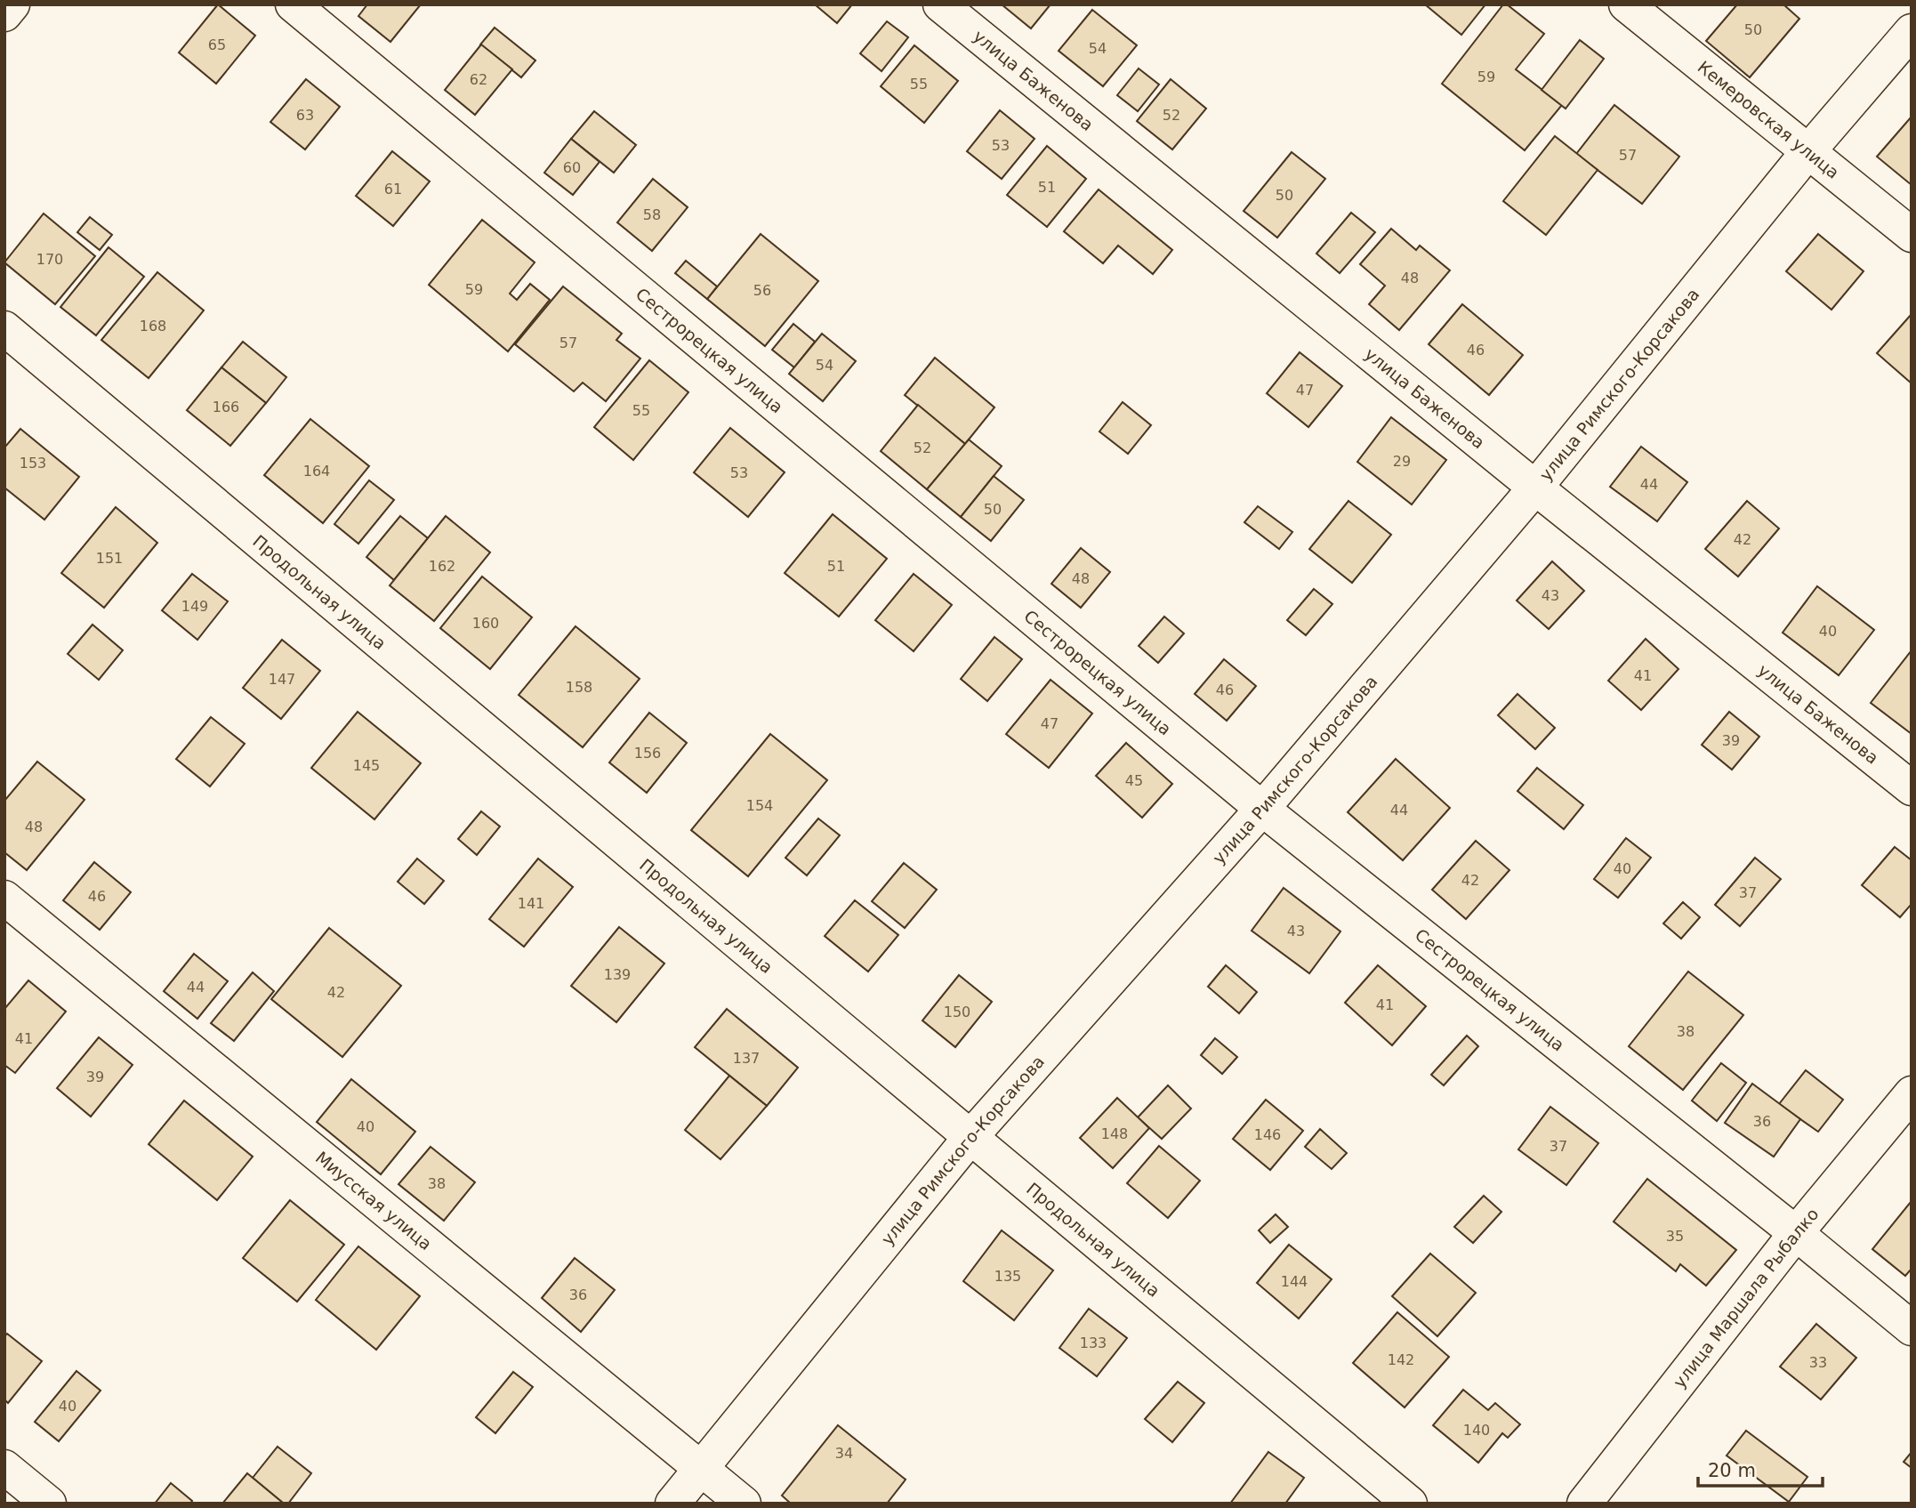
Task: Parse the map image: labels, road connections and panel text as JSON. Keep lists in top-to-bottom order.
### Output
{
  "streets": {
    "street": [
      "улица Баженова",
      "Кемеровская улица",
      "Сестрорецкая улица",
      "улица Римского-Корсакова",
      "Продольная улица",
      "Миусская улица",
      "улица Маршала Рыбалко"
    ]
  },
  "crossings": [
    ["улица Баженова", "улица Римского-Корсакова"],
    ["Кемеровская улица", "улица Римского-Корсакова"],
    ["Сестрорецкая улица", "улица Римского-Корсакова"],
    ["Сестрорецкая улица", "улица Маршала Рыбалко"],
    ["улица Римского-Корсакова", "Продольная улица"],
    ["улица Римского-Корсакова", "Миусская улица"]
  ],
  "house_numbers": [
    "50",
    "65",
    "54",
    "59",
    "62",
    "55",
    "63",
    "52",
    "53",
    "57",
    "60",
    "51",
    "61",
    "50",
    "58",
    "170",
    "48",
    "59",
    "56",
    "168",
    "57",
    "46",
    "54",
    "47",
    "166",
    "55",
    "52",
    "29",
    "153",
    "164",
    "53",
    "44",
    "50",
    "42",
    "151",
    "162",
    "51",
    "48",
    "43",
    "149",
    "160",
    "40",
    "41",
    "147",
    "158",
    "46",
    "47",
    "39",
    "156",
    "145",
    "45",
    "154",
    "44",
    "48",
    "40",
    "42",
    "37",
    "46",
    "141",
    "43",
    "139",
    "44",
    "42",
    "41",
    "150",
    "38",
    "41",
    "137",
    "39",
    "36",
    "40",
    "148",
    "146",
    "37",
    "38",
    "35",
    "135",
    "144",
    "36",
    "133",
    "142",
    "33",
    "40",
    "140",
    "34"
  ],
  "scale_bar": "20 m"
}
